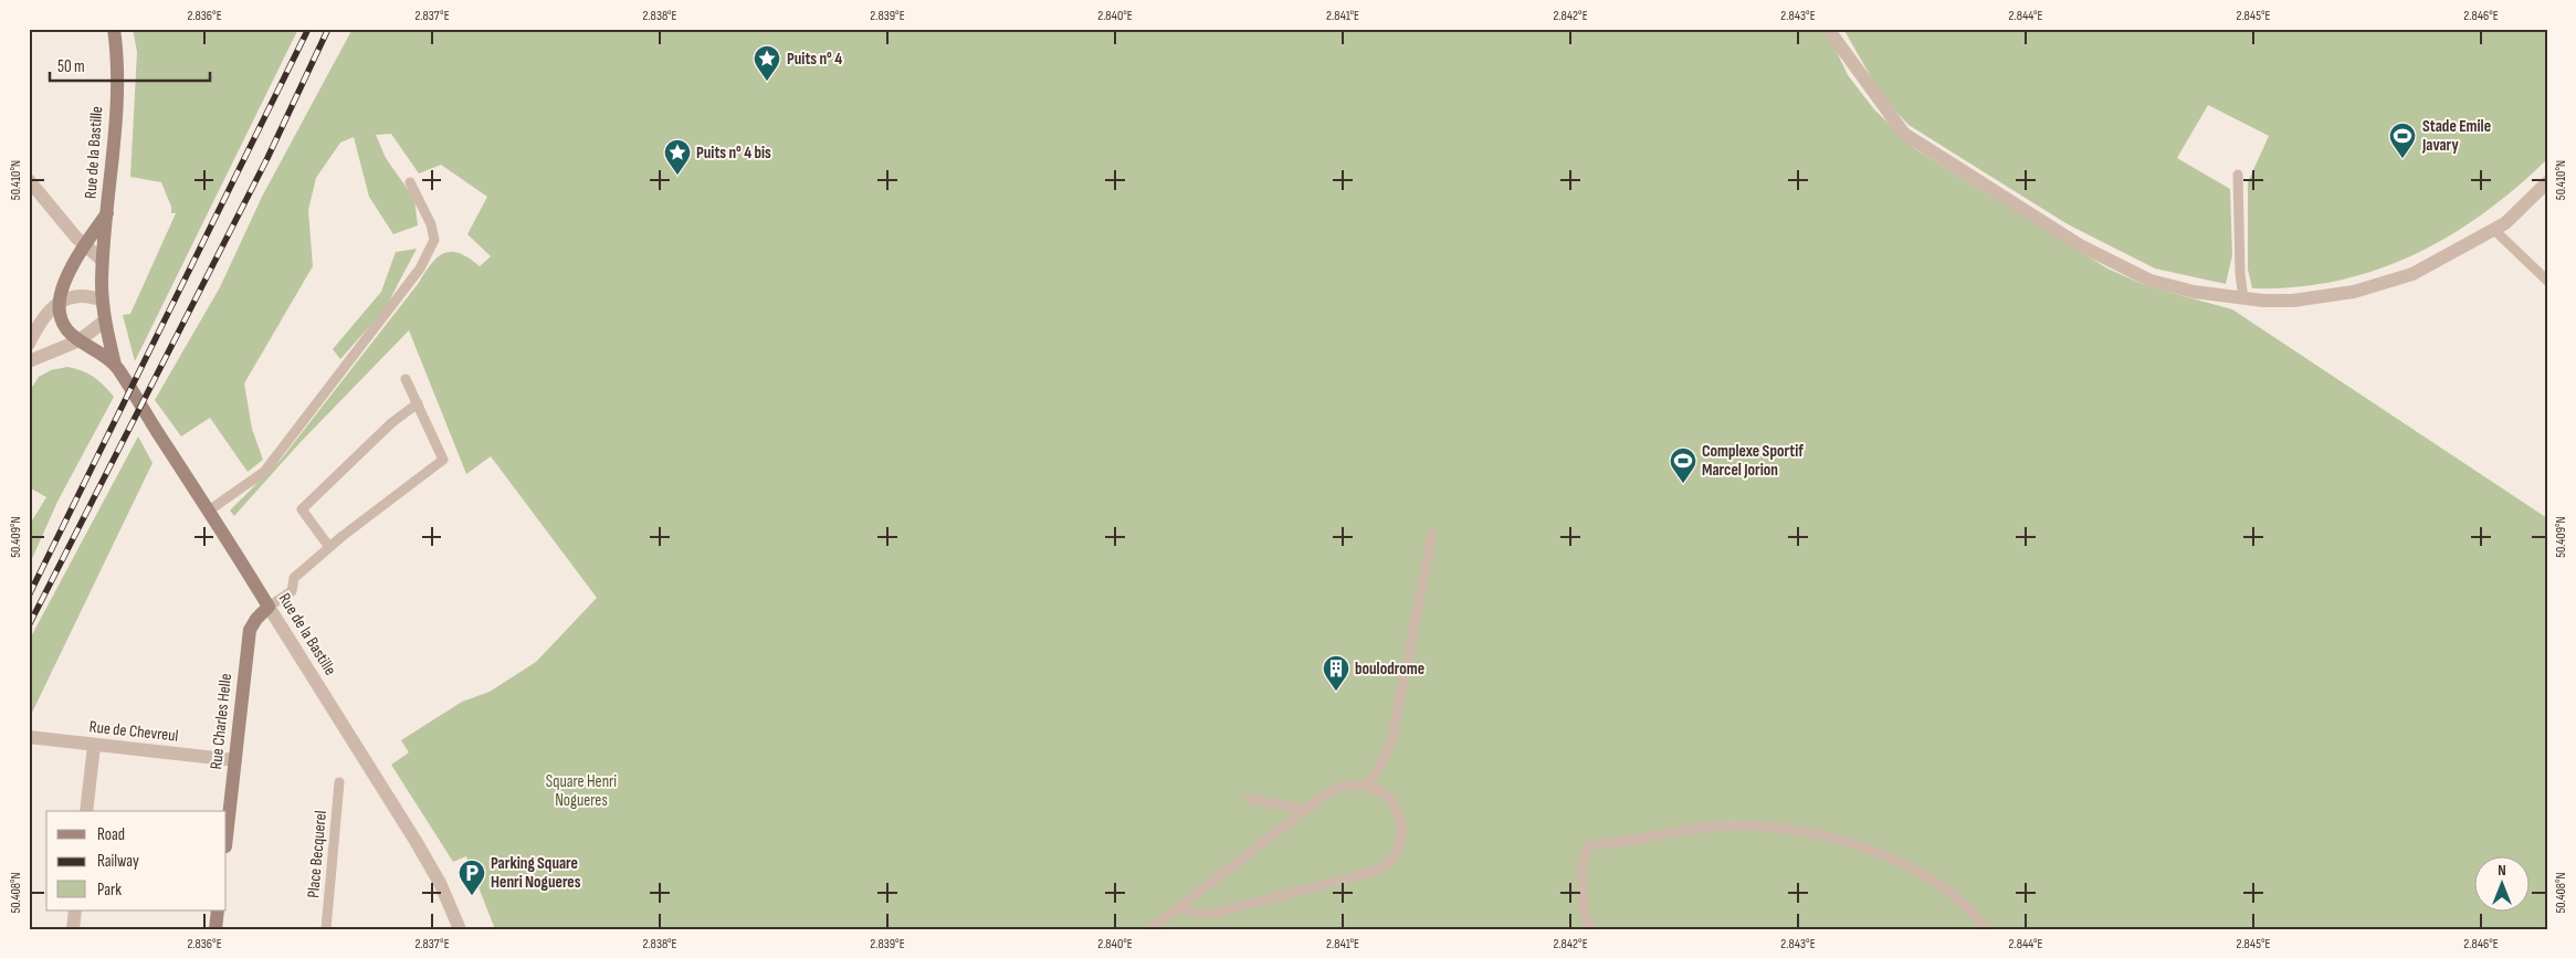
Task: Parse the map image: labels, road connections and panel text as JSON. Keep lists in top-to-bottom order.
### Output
{
  "streets": {
    "street": ["Rue de la Bastille", "Rue Charles Helle", "Rue de Chevreul"],
    "lane": ["Place Becquerel"]
  },
  "crossings": [
    ["Rue de la Bastille", "Rue Charles Helle"],
    ["Rue Charles Helle", "Rue de Chevreul"]
  ],
  "parks": ["Square Henri Nogueres"],
  "places": {
    "place": ["Puits n° 4", "Puits n° 4 bis"],
    "sports": ["Stade Emile Javary", "Complexe Sportif Marcel Jorion"],
    "building": ["boulodrome"],
    "parking": ["Parking Square Henri Nogueres"]
  },
  "legend": ["Road", "Railway", "Park"],
  "scale_bar": "50 m",
  "north": "top",
  "coordinates": [
    "2.836°E",
    "2.837°E",
    "2.838°E",
    "2.839°E",
    "2.840°E",
    "2.841°E",
    "2.842°E",
    "2.843°E",
    "2.844°E",
    "2.845°E",
    "2.846°E",
    "50.410°N",
    "50.409°N",
    "50.408°N"
  ]
}
